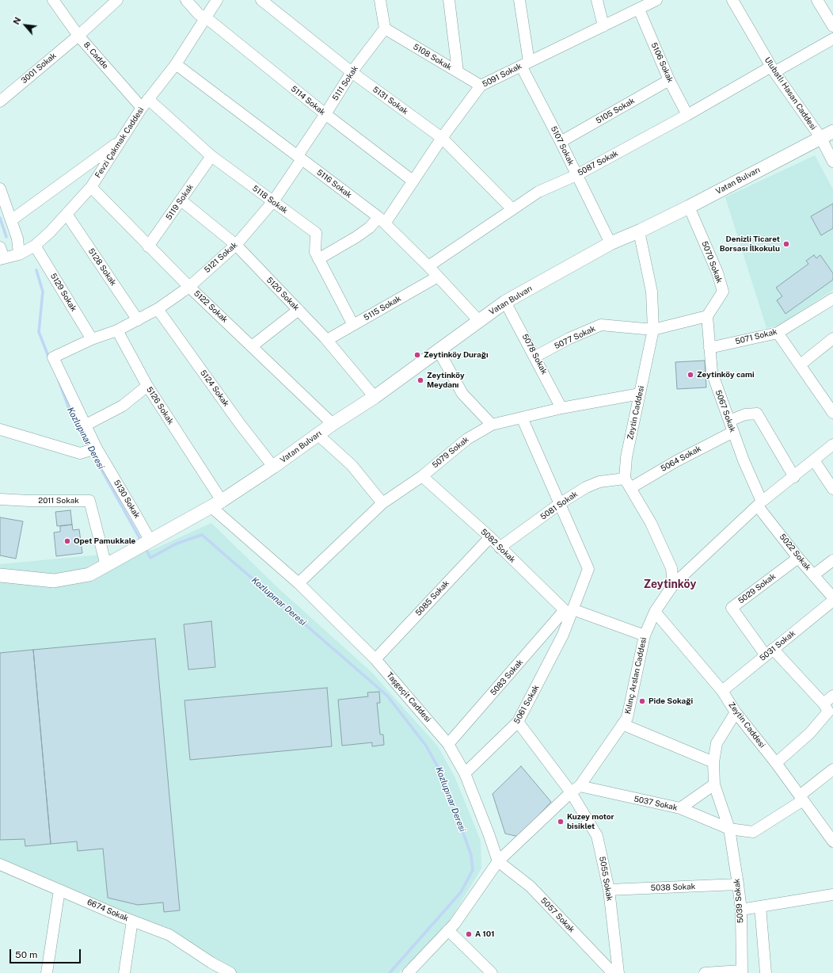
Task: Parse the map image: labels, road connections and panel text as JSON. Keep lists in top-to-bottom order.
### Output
{
  "streets": {
    "main road": ["Vatan Bulvarı"],
    "street": [
      "8. Cadde",
      "5108 Sokak",
      "5106 Sokak",
      "3001 Sokak",
      "5091 Sokak",
      "5111 Sokak",
      "Ulubatlı Hasan Caddesi",
      "5114 Sokak",
      "5131 Sokak",
      "5105 Sokak",
      "Fevzi Çakmak Caddesi",
      "5107 Sokak",
      "5087 Sokak",
      "5116 Sokak",
      "5118 Sokak",
      "5119 Sokak",
      "5121 Sokak",
      "5070 Sokak",
      "5128 Sokak",
      "5129 Sokak",
      "5120 Sokak",
      "5122 Sokak",
      "5115 Sokak",
      "5071 Sokak",
      "5077 Sokak",
      "5078 Sokak",
      "5124 Sokak",
      "5126 Sokak",
      "5067 Sokak",
      "Zeytin Caddesi",
      "5079 Sokak",
      "5064 Sokak",
      "5130 Sokak",
      "2011 Sokak",
      "5081 Sokak",
      "5082 Sokak",
      "5022 Sokak",
      "5029 Sokak",
      "5085 Sokak",
      "5031 Sokak",
      "Kılınç Arslan Caddesi",
      "5083 Sokak",
      "Taşgeçit Caddesi",
      "5061 Sokak",
      "5037 Sokak",
      "5055 Sokak",
      "5038 Sokak",
      "5039 Sokak",
      "6674 Sokak",
      "5057 Sokak"
    ]
  },
  "crossings": [
    ["8. Cadde", "3001 Sokak"],
    ["8. Cadde", "Fevzi Çakmak Caddesi"],
    ["8. Cadde", "5118 Sokak"],
    ["5108 Sokak", "5091 Sokak"],
    ["5108 Sokak", "5111 Sokak"],
    ["5106 Sokak", "5091 Sokak"],
    ["5106 Sokak", "5105 Sokak"],
    ["5106 Sokak", "5087 Sokak"],
    ["5091 Sokak", "5114 Sokak"],
    ["5091 Sokak", "5131 Sokak"],
    ["5091 Sokak", "5107 Sokak"],
    ["5091 Sokak", "5116 Sokak"],
    ["5091 Sokak", "5118 Sokak"],
    ["5111 Sokak", "5114 Sokak"],
    ["5111 Sokak", "5131 Sokak"],
    ["5111 Sokak", "5116 Sokak"],
    ["5111 Sokak", "5121 Sokak"],
    ["Ulubatlı Hasan Caddesi", "5087 Sokak"],
    ["Ulubatlı Hasan Caddesi", "Vatan Bulvarı"],
    ["5114 Sokak", "Fevzi Çakmak Caddesi"],
    ["5131 Sokak", "5087 Sokak"],
    ["5105 Sokak", "5107 Sokak"],
    ["Fevzi Çakmak Caddesi", "5116 Sokak"],
    ["Fevzi Çakmak Caddesi", "5118 Sokak"],
    ["Fevzi Çakmak Caddesi", "5128 Sokak"],
    ["Fevzi Çakmak Caddesi", "5129 Sokak"],
    ["Fevzi Çakmak Caddesi", "5122 Sokak"],
    ["5107 Sokak", "5087 Sokak"],
    ["5107 Sokak", "Vatan Bulvarı"],
    ["5087 Sokak", "5116 Sokak"],
    ["Vatan Bulvarı", "5116 Sokak"],
    ["Vatan Bulvarı", "5070 Sokak"],
    ["Vatan Bulvarı", "5120 Sokak"],
    ["Vatan Bulvarı", "5122 Sokak"],
    ["Vatan Bulvarı", "5078 Sokak"],
    ["Vatan Bulvarı", "5124 Sokak"],
    ["Vatan Bulvarı", "5126 Sokak"],
    ["Vatan Bulvarı", "Zeytin Caddesi"],
    ["Vatan Bulvarı", "5130 Sokak"],
    ["Vatan Bulvarı", "2011 Sokak"],
    ["Vatan Bulvarı", "Taşgeçit Caddesi"],
    ["5116 Sokak", "5121 Sokak"],
    ["5116 Sokak", "5115 Sokak"],
    ["5118 Sokak", "5119 Sokak"],
    ["5118 Sokak", "5121 Sokak"],
    ["5118 Sokak", "5115 Sokak"],
    ["5119 Sokak", "5120 Sokak"],
    ["5119 Sokak", "5122 Sokak"],
    ["5121 Sokak", "5128 Sokak"],
    ["5121 Sokak", "5120 Sokak"],
    ["5121 Sokak", "5122 Sokak"],
    ["5121 Sokak", "5124 Sokak"],
    ["5121 Sokak", "5126 Sokak"],
    ["5070 Sokak", "5077 Sokak"],
    ["5070 Sokak", "5067 Sokak"],
    ["5129 Sokak", "5130 Sokak"],
    ["5120 Sokak", "5115 Sokak"],
    ["5071 Sokak", "5067 Sokak"],
    ["5077 Sokak", "5078 Sokak"],
    ["5077 Sokak", "5067 Sokak"],
    ["5077 Sokak", "Zeytin Caddesi"],
    ["5078 Sokak", "5079 Sokak"],
    ["5126 Sokak", "Taşgeçit Caddesi"],
    ["5067 Sokak", "5064 Sokak"],
    ["5067 Sokak", "5022 Sokak"],
    ["5067 Sokak", "Kılınç Arslan Caddesi"],
    ["Zeytin Caddesi", "5079 Sokak"],
    ["Zeytin Caddesi", "5064 Sokak"],
    ["Zeytin Caddesi", "5081 Sokak"],
    ["Zeytin Caddesi", "5031 Sokak"],
    ["Zeytin Caddesi", "Kılınç Arslan Caddesi"],
    ["Zeytin Caddesi", "5037 Sokak"],
    ["Zeytin Caddesi", "5039 Sokak"],
    ["5079 Sokak", "5082 Sokak"],
    ["5079 Sokak", "Taşgeçit Caddesi"],
    ["5079 Sokak", "5061 Sokak"],
    ["5064 Sokak", "5081 Sokak"],
    ["5081 Sokak", "5082 Sokak"],
    ["5081 Sokak", "5061 Sokak"],
    ["5082 Sokak", "5085 Sokak"],
    ["5082 Sokak", "5083 Sokak"],
    ["5082 Sokak", "5061 Sokak"],
    ["5022 Sokak", "5029 Sokak"],
    ["5022 Sokak", "Kılınç Arslan Caddesi"],
    ["5029 Sokak", "5031 Sokak"],
    ["5085 Sokak", "Taşgeçit Caddesi"],
    ["Kılınç Arslan Caddesi", "Taşgeçit Caddesi"],
    ["Kılınç Arslan Caddesi", "5037 Sokak"],
    ["Kılınç Arslan Caddesi", "5055 Sokak"],
    ["Kılınç Arslan Caddesi", "5057 Sokak"],
    ["5083 Sokak", "Taşgeçit Caddesi"],
    ["5083 Sokak", "5061 Sokak"],
    ["Taşgeçit Caddesi", "5061 Sokak"],
    ["Taşgeçit Caddesi", "5057 Sokak"],
    ["5061 Sokak", "5055 Sokak"],
    ["5037 Sokak", "5055 Sokak"],
    ["5037 Sokak", "5039 Sokak"],
    ["5055 Sokak", "5038 Sokak"],
    ["5038 Sokak", "5039 Sokak"]
  ],
  "districts": ["Zeytinköy"],
  "water": ["Kozlupınar Deresi"],
  "places": [
    "Denizli Ticaret Borsası İlkokulu",
    "Zeytinköy Durağı",
    "Zeytinköy cami",
    "Zeytinköy Meydanı",
    "Opet Pamukkale",
    "Pide Sokaği",
    "Kuzey motor bisiklet",
    "A 101"
  ],
  "scale_bar": "50 m",
  "north": "top left"
}
